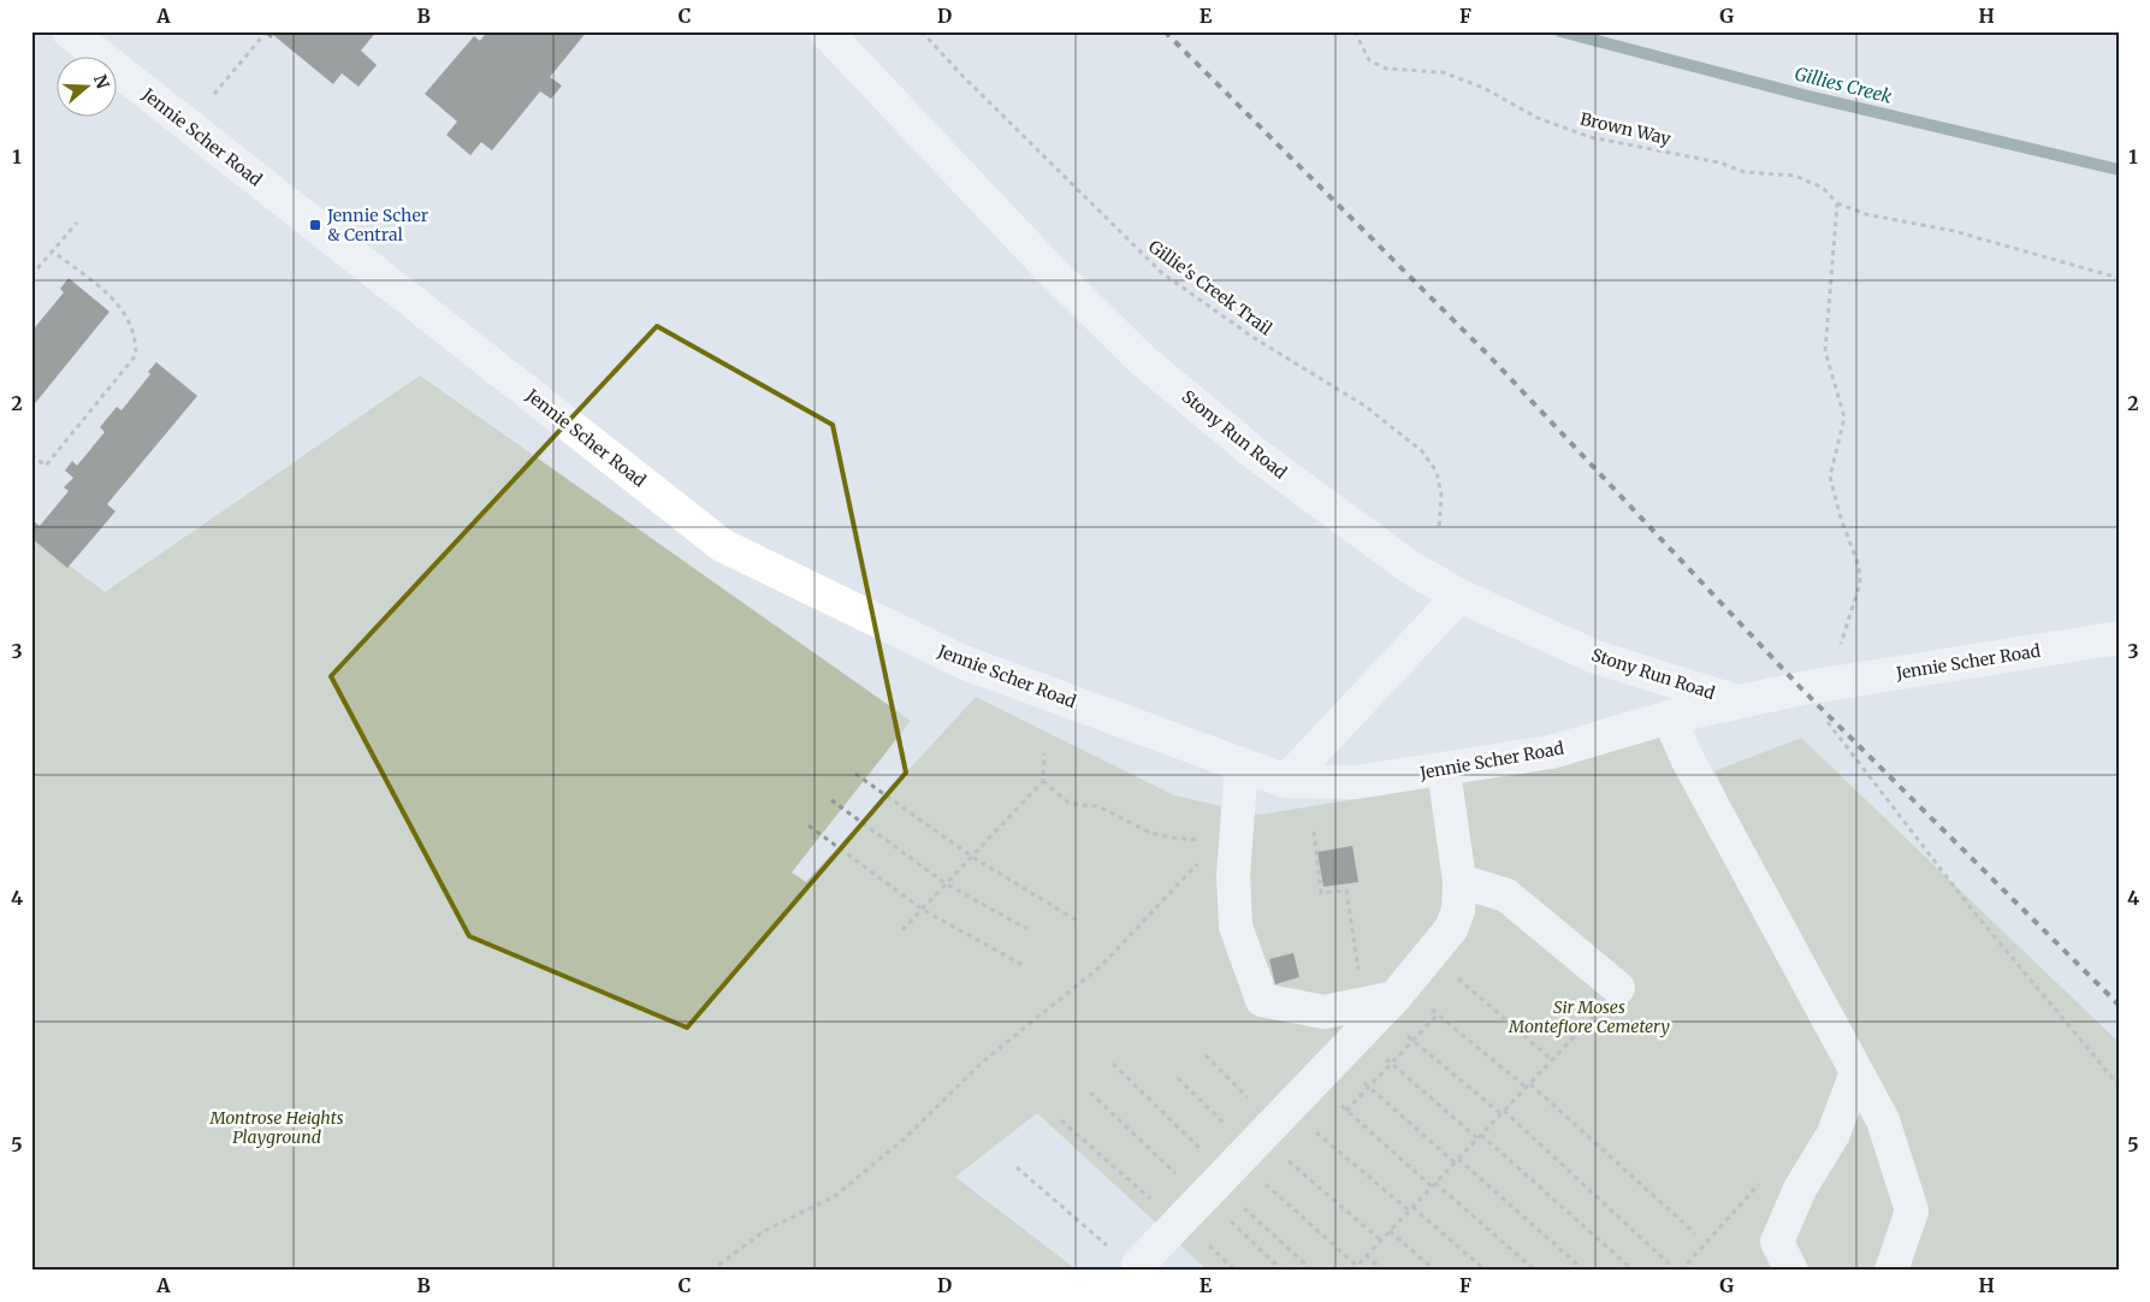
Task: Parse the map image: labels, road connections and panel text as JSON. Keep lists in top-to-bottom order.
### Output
{
  "streets": {
    "street": ["Jennie Scher Road", "Stony Run Road"],
    "path": ["Brown Way", "Gillie's Creek Trail"]
  },
  "crossings": [
    ["Jennie Scher Road", "Stony Run Road"]
  ],
  "water": ["Gillies Creek"],
  "parks": ["Sir Moses Montefiore Cemetery", "Montrose Heights Playground"],
  "places": {
    "transit": ["Jennie Scher & Central"]
  },
  "north": "right",
  "grid": {
    "columns": [
      "A",
      "B",
      "C",
      "D",
      "E",
      "F",
      "G",
      "H"
    ],
    "rows": [
      "1",
      "2",
      "3",
      "4",
      "5"
    ]
  }
}
